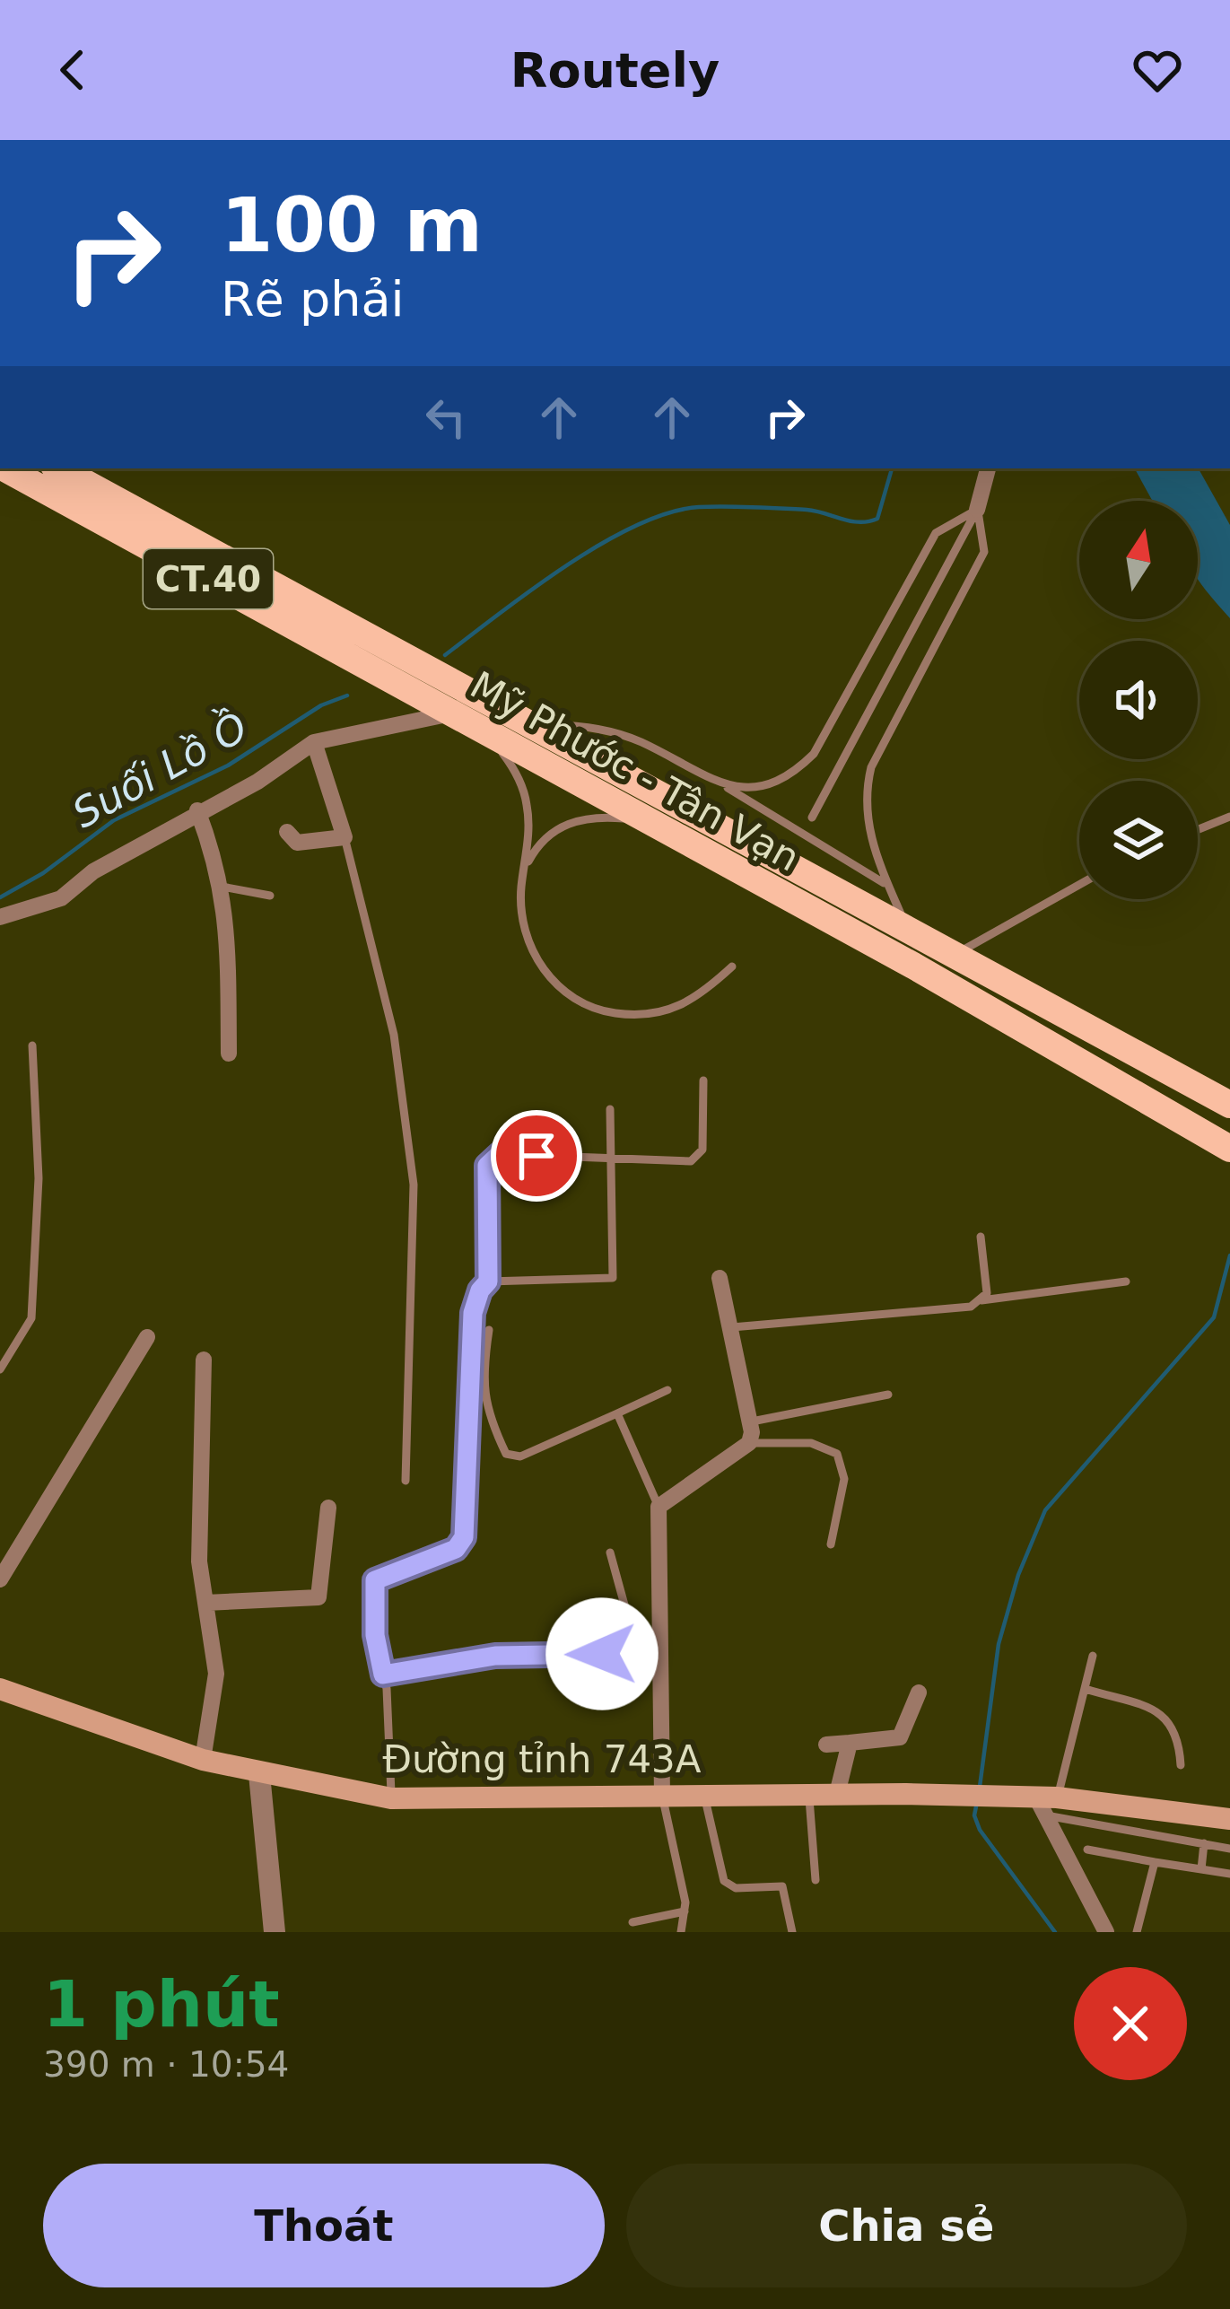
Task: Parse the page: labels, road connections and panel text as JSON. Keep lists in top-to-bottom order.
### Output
{
  "streets": {
    "main road": ["CT.40", "Mỹ Phước - Tân Vạn", "Đường tỉnh 743A"]
  },
  "water": ["Suối Lồ Ồ"],
  "north": "top",
  "page": {
    "header": "Routely",
    "turn": ["100 m", "Rẽ phải"],
    "heading": ["1 phút", "390 m · 10:54"],
    "buttons": ["Thoát", "Chia sẻ"]
  }
}
